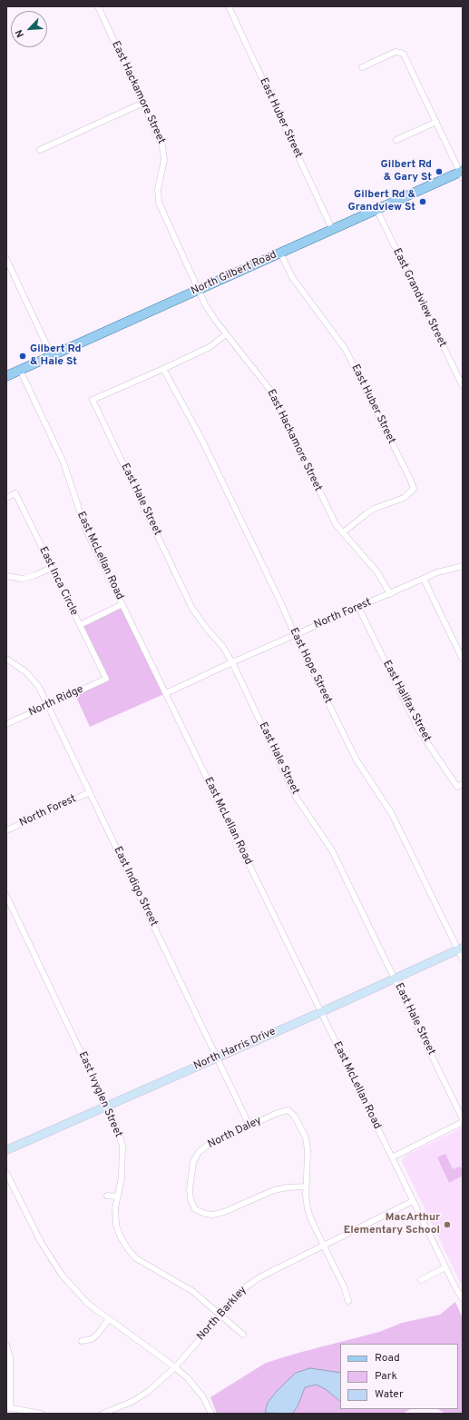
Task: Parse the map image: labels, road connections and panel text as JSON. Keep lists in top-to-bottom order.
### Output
{
  "streets": {
    "main road": ["North Gilbert Road"],
    "street": [
      "East Hackamore Street",
      "East Huber Street",
      "East Grandview Street",
      "East Hale Street",
      "East McLellan Road",
      "East Inca Circle",
      "North Forest",
      "East Hope Street",
      "North Ridge",
      "East Halifax Street",
      "East Indigo Street",
      "North Harris Drive",
      "East Ivyglen Street",
      "North Daley",
      "North Barkley"
    ]
  },
  "crossings": [
    ["East Hackamore Street", "East Huber Street"],
    ["East Hackamore Street", "North Gilbert Road"],
    ["East Hackamore Street", "North Forest"],
    ["East Huber Street", "North Gilbert Road"],
    ["North Gilbert Road", "East Grandview Street"],
    ["North Gilbert Road", "East McLellan Road"],
    ["East Hale Street", "North Forest"],
    ["East Hale Street", "East Hope Street"],
    ["East Hale Street", "North Harris Drive"],
    ["East McLellan Road", "North Forest"],
    ["East McLellan Road", "North Harris Drive"],
    ["East McLellan Road", "North Barkley"],
    ["East Inca Circle", "North Ridge"],
    ["North Forest", "East Hope Street"],
    ["North Forest", "East Halifax Street"],
    ["North Forest", "East Indigo Street"],
    ["East Hope Street", "North Harris Drive"],
    ["North Ridge", "East Indigo Street"],
    ["East Indigo Street", "North Harris Drive"],
    ["East Indigo Street", "North Daley"],
    ["North Harris Drive", "East Ivyglen Street"],
    ["East Ivyglen Street", "North Barkley"]
  ],
  "places": [
    "Gilbert Rd & Gary St",
    "Gilbert Rd & Grandview St",
    "Gilbert Rd & Hale St",
    "MacArthur Elementary School"
  ],
  "legend": ["Road", "Park", "Water"],
  "north": "bottom left"
}
